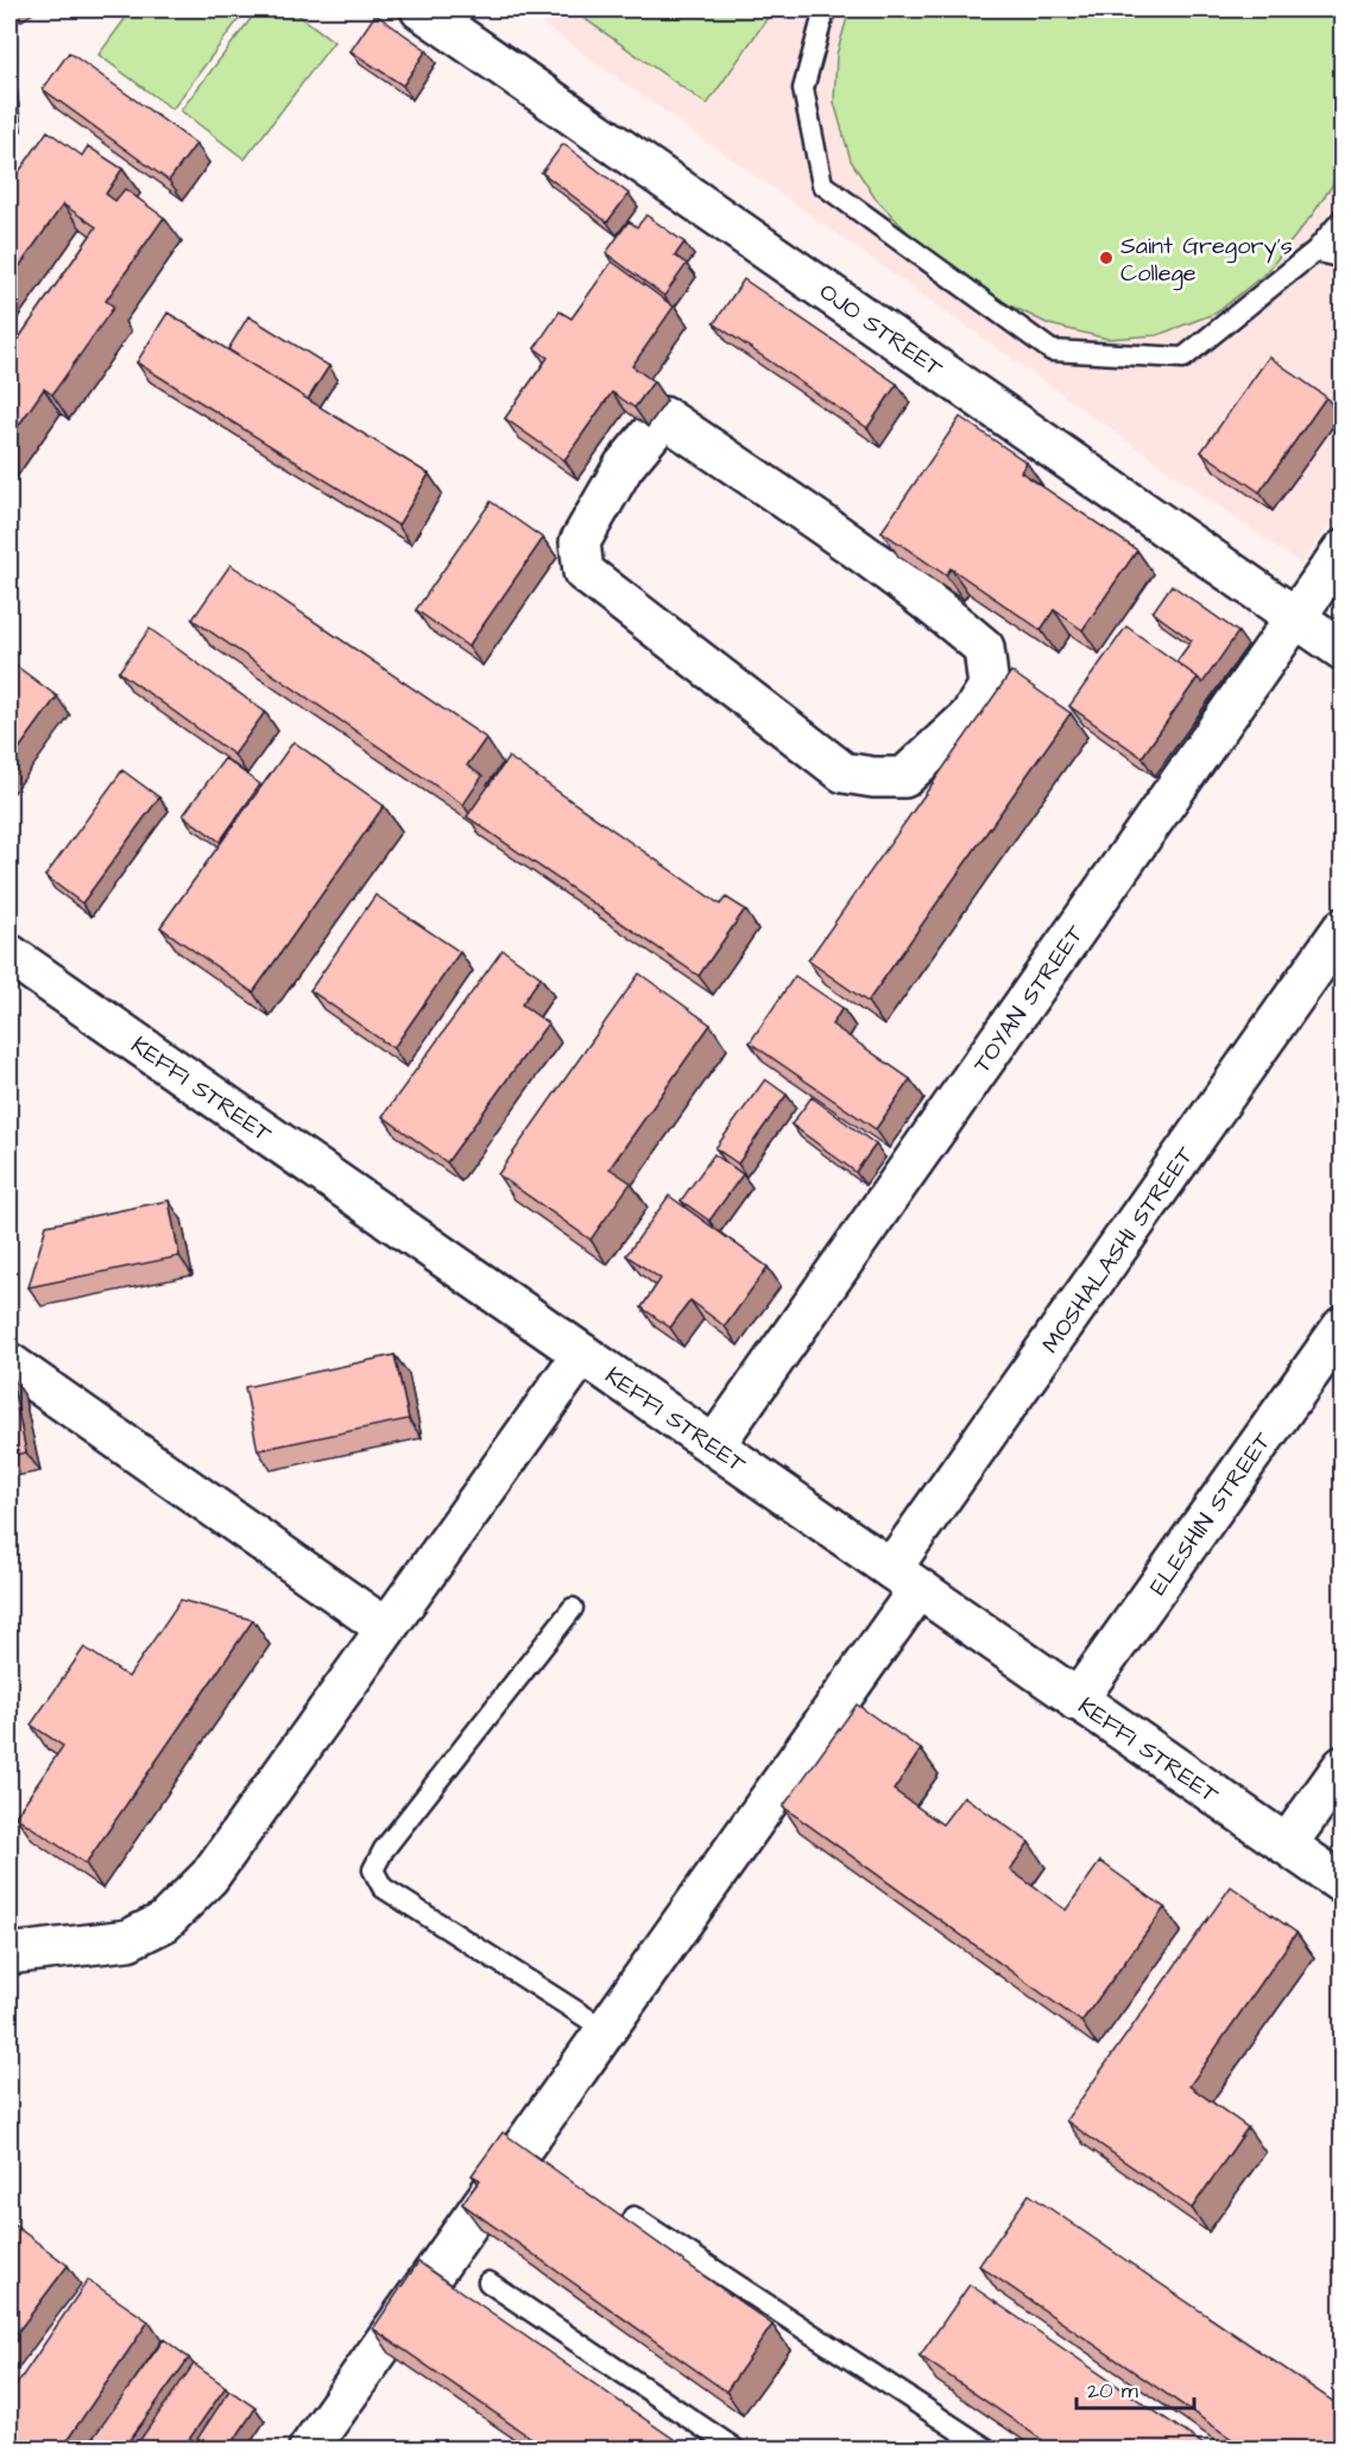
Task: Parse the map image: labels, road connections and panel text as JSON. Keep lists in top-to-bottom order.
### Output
{
  "streets": {
    "street": [
      "OJO STREET",
      "TOYAN STREET",
      "KEFFI STREET",
      "MOSHALASHI STREET",
      "ELESHIN STREET"
    ]
  },
  "crossings": [
    ["OJO STREET", "TOYAN STREET"],
    ["TOYAN STREET", "KEFFI STREET"],
    ["KEFFI STREET", "MOSHALASHI STREET"],
    ["KEFFI STREET", "ELESHIN STREET"]
  ],
  "places": ["Saint Gregory's College"],
  "scale_bar": "20 m"
}
